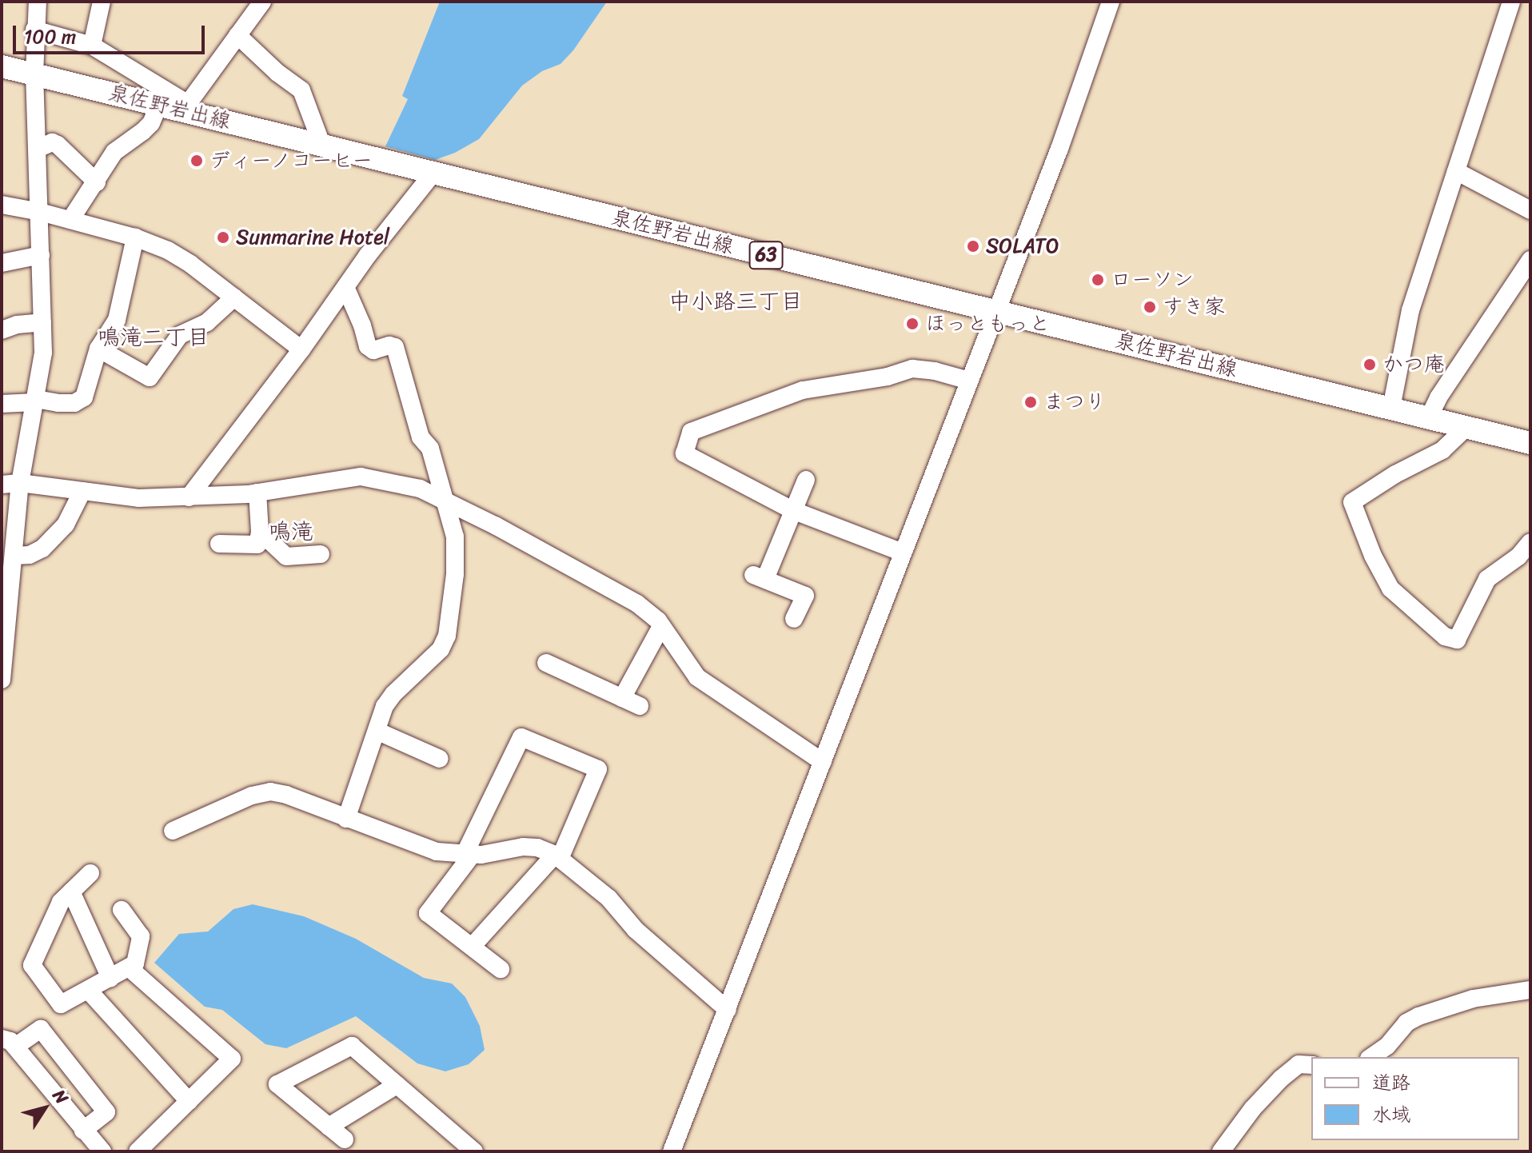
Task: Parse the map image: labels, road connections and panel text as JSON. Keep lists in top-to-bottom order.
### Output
{
  "streets": {
    "main road": ["泉佐野岩出線", "63"]
  },
  "districts": ["中小路三丁目", "鳴滝二丁目", "鳴滝"],
  "places": [
    "ディーノコーヒー",
    "Sunmarine Hotel",
    "SOLATO",
    "ローソン",
    "すき家",
    "ほっともっと",
    "かつ庵",
    "まつり"
  ],
  "legend": ["道路", "水域"],
  "scale_bar": "100 m",
  "north": "top right"
}
